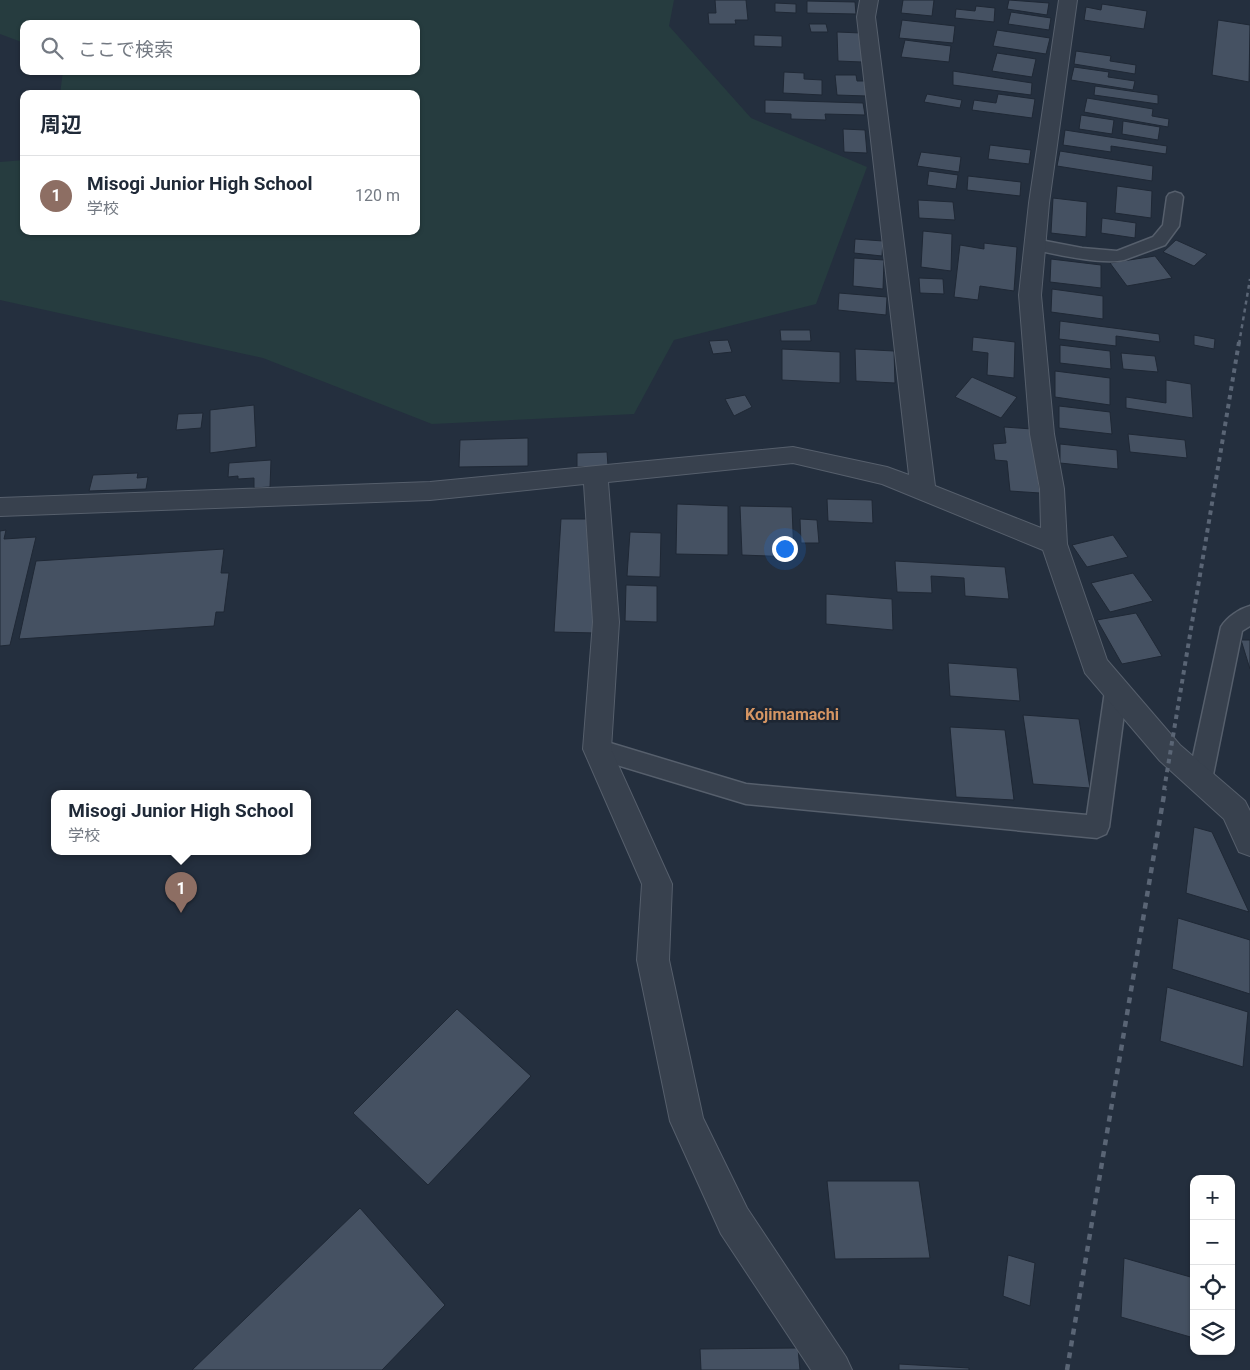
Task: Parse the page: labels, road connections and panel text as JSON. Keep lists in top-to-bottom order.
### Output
{
  "districts": ["Kojimamachi"],
  "page": {
    "search": "ここで検索",
    "heading": "周辺",
    "list": [
      {
        "mark": "1",
        "name": "Misogi Junior High School",
        "note": "学校",
        "value": "120 m"
      }
    ],
    "popup": ["Misogi Junior High School", "学校"],
    "pins": "1",
    "map_buttons": ["+", "−"]
  }
}
